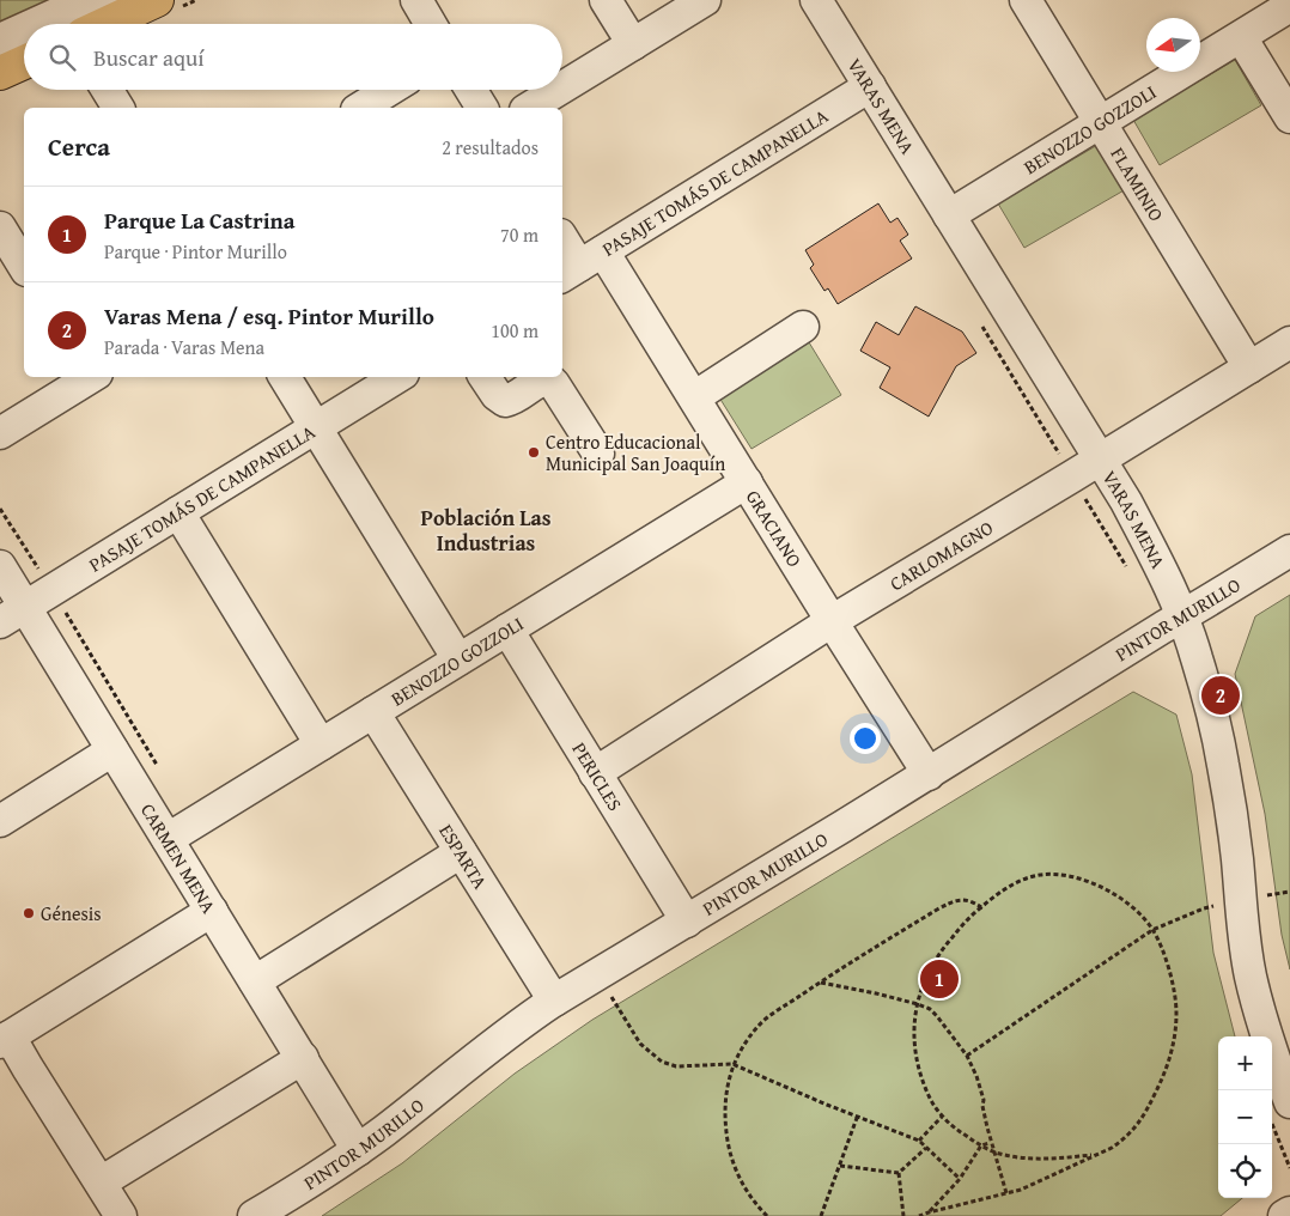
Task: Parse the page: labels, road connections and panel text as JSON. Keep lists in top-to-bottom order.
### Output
{
  "streets": {
    "street": [
      "VARAS MENA",
      "BENOZZO GOZZOLI",
      "PASAJE TOMÁS DE CAMPANELLA",
      "FLAMINIO",
      "GRACIANO",
      "CARLOMAGNO",
      "PINTOR MURILLO",
      "PERICLES",
      "ESPARTA",
      "CARMEN MENA"
    ]
  },
  "crossings": [
    ["VARAS MENA", "BENOZZO GOZZOLI"],
    ["VARAS MENA", "PASAJE TOMÁS DE CAMPANELLA"],
    ["VARAS MENA", "CARLOMAGNO"],
    ["VARAS MENA", "PINTOR MURILLO"],
    ["BENOZZO GOZZOLI", "FLAMINIO"],
    ["BENOZZO GOZZOLI", "GRACIANO"],
    ["BENOZZO GOZZOLI", "PERICLES"],
    ["BENOZZO GOZZOLI", "ESPARTA"],
    ["BENOZZO GOZZOLI", "CARMEN MENA"],
    ["PASAJE TOMÁS DE CAMPANELLA", "GRACIANO"],
    ["PASAJE TOMÁS DE CAMPANELLA", "CARMEN MENA"],
    ["FLAMINIO", "CARLOMAGNO"],
    ["GRACIANO", "CARLOMAGNO"],
    ["GRACIANO", "PINTOR MURILLO"],
    ["CARLOMAGNO", "PERICLES"],
    ["PINTOR MURILLO", "PERICLES"],
    ["PINTOR MURILLO", "ESPARTA"],
    ["PINTOR MURILLO", "CARMEN MENA"]
  ],
  "districts": ["Población Las Industrias"],
  "places": ["Centro Educacional Municipal San Joaquín", "Génesis"],
  "north": "left",
  "page": {
    "search": "Buscar aquí",
    "heading": ["Cerca", "2 resultados"],
    "list": [
      {
        "mark": "1",
        "name": "Parque La Castrina",
        "note": "Parque · Pintor Murillo",
        "value": "70 m"
      },
      {
        "mark": "2",
        "name": "Varas Mena / esq. Pintor Murillo",
        "note": "Parada · Varas Mena",
        "value": "100 m"
      }
    ],
    "pins": ["2", "1"],
    "map_buttons": ["+", "−"]
  }
}
